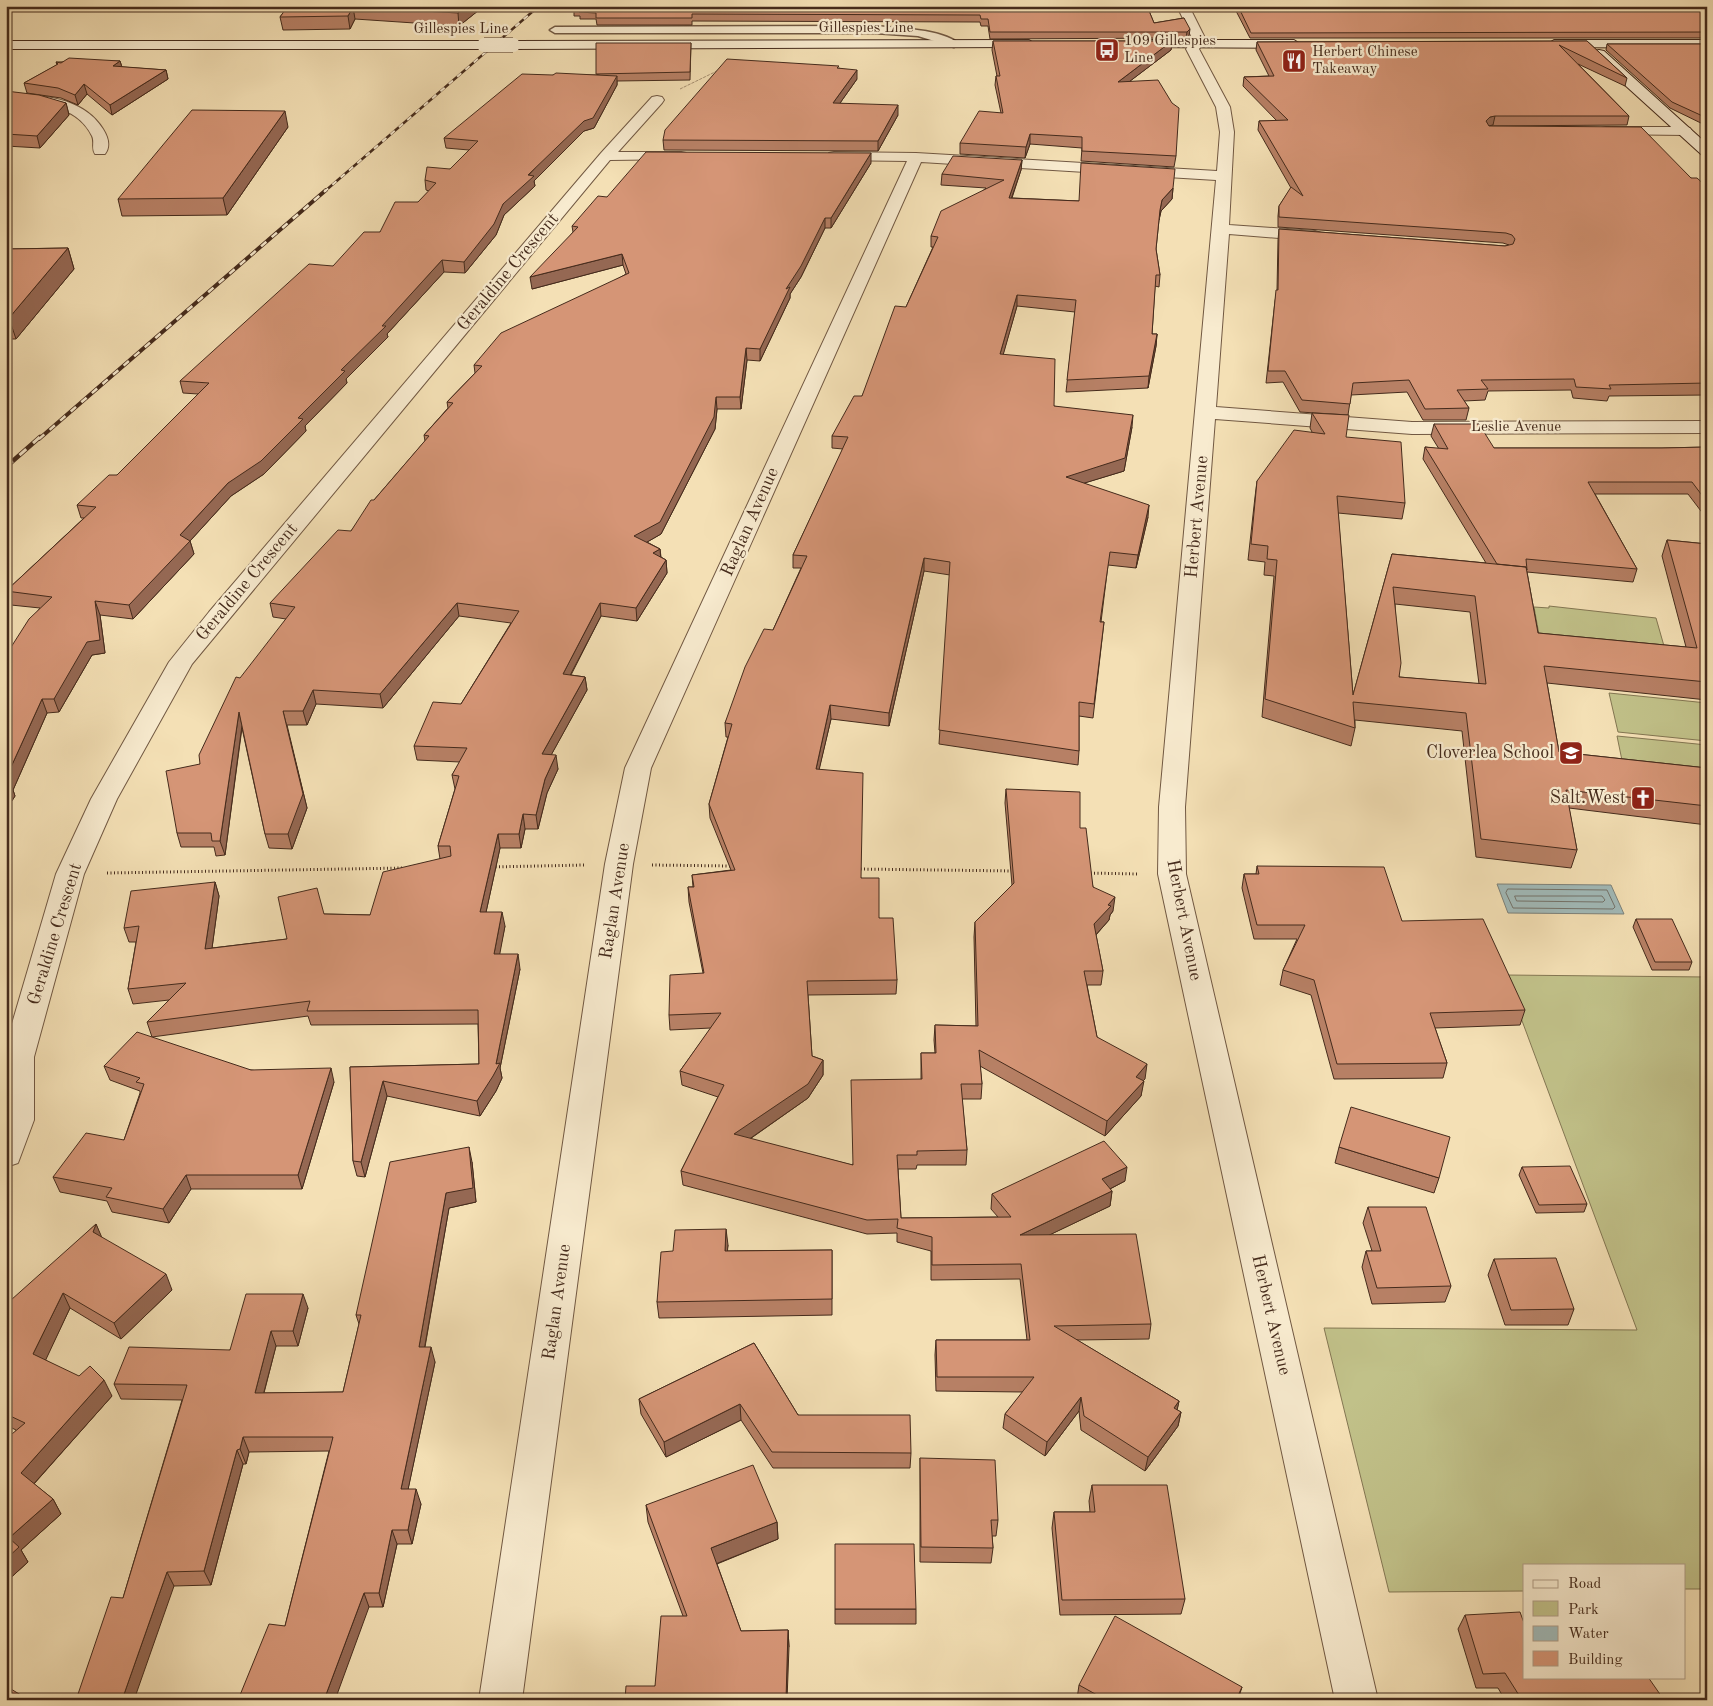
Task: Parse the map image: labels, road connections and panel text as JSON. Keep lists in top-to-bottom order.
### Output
{
  "streets": {
    "street": [
      "Gillespies Line",
      "Geraldine Crescent",
      "Leslie Avenue",
      "Herbert Avenue",
      "Raglan Avenue"
    ]
  },
  "crossings": [
    ["Leslie Avenue", "Herbert Avenue"]
  ],
  "places": {
    "bus stop": ["109 Gillespies Line"],
    "restaurant": ["Herbert Chinese Takeaway"],
    "school or university": ["Cloverlea School"],
    "church": ["Salt.West"]
  },
  "legend": [
    "Road",
    "Park",
    "Water",
    "Building"
  ]
}
